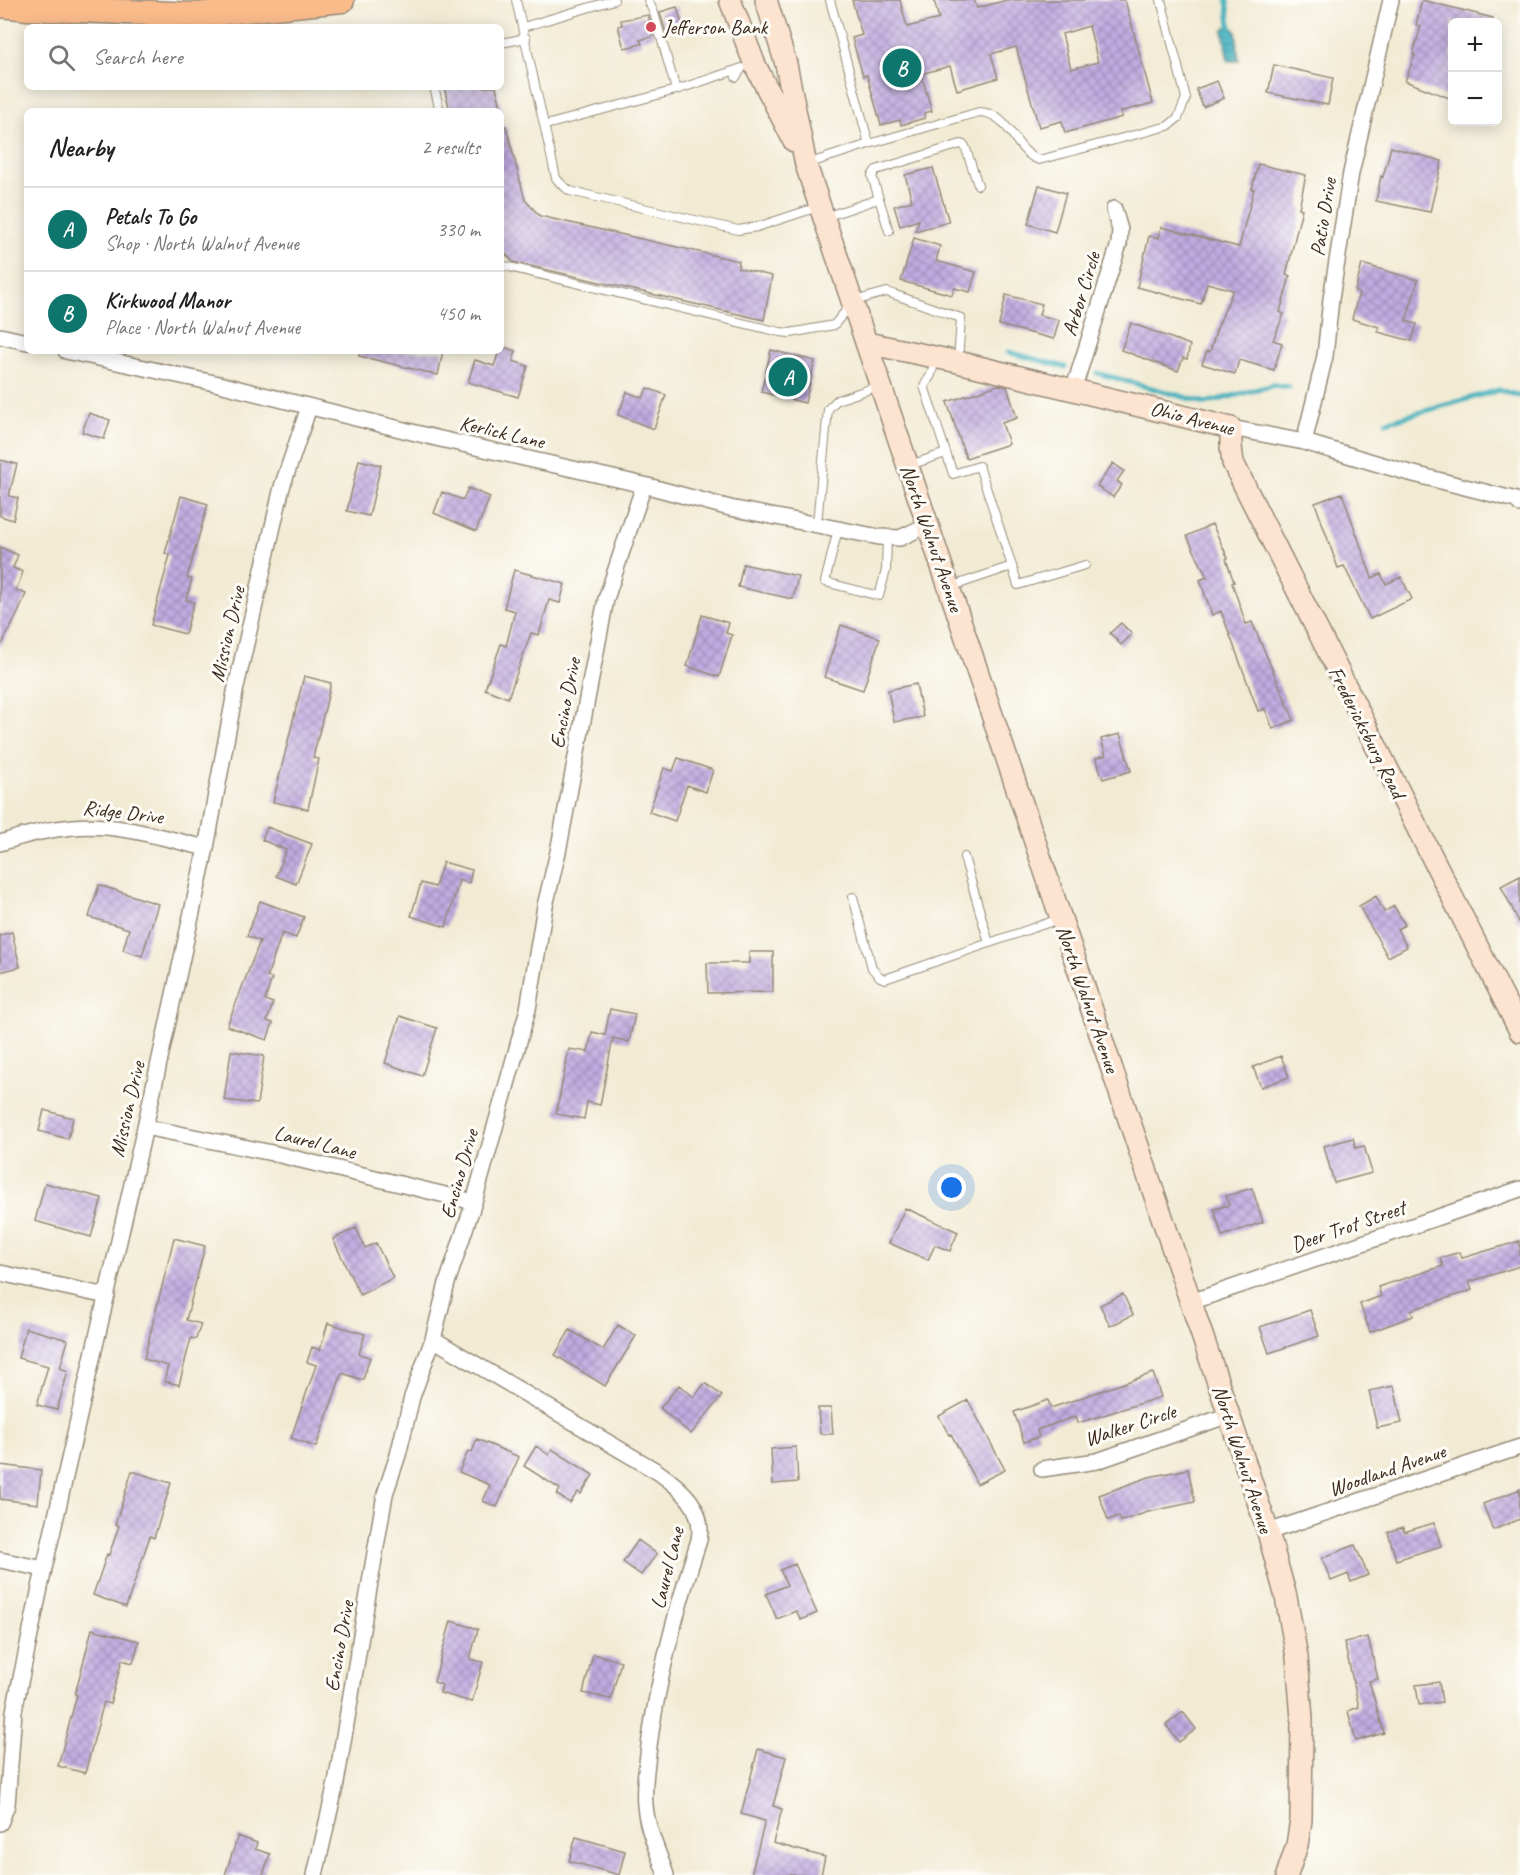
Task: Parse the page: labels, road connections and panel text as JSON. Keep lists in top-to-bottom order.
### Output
{
  "streets": {
    "main road": ["Ohio Avenue", "North Walnut Avenue", "Fredericksburg Road"],
    "street": [
      "Patio Drive",
      "Arbor Circle",
      "Kerlick Lane",
      "Mission Drive",
      "Encino Drive",
      "Ridge Drive",
      "Laurel Lane",
      "Deer Trot Street",
      "Walker Circle",
      "Woodland Avenue"
    ]
  },
  "crossings": [
    ["Patio Drive", "Ohio Avenue"],
    ["Arbor Circle", "Ohio Avenue"],
    ["Ohio Avenue", "North Walnut Avenue"],
    ["Ohio Avenue", "Fredericksburg Road"],
    ["Kerlick Lane", "North Walnut Avenue"],
    ["Kerlick Lane", "Mission Drive"],
    ["Kerlick Lane", "Encino Drive"],
    ["North Walnut Avenue", "Deer Trot Street"],
    ["North Walnut Avenue", "Walker Circle"],
    ["North Walnut Avenue", "Woodland Avenue"],
    ["Mission Drive", "Ridge Drive"],
    ["Mission Drive", "Laurel Lane"],
    ["Encino Drive", "Laurel Lane"]
  ],
  "places": ["Jefferson Bank"],
  "page": {
    "map_buttons": ["+", "−"],
    "search": "Search here",
    "pins": ["B", "A"],
    "heading": ["Nearby", "2 results"],
    "list": [
      {
        "mark": "A",
        "name": "Petals To Go",
        "note": "Shop · North Walnut Avenue",
        "value": "330 m"
      },
      {
        "mark": "B",
        "name": "Kirkwood Manor",
        "note": "Place · North Walnut Avenue",
        "value": "450 m"
      }
    ]
  }
}
